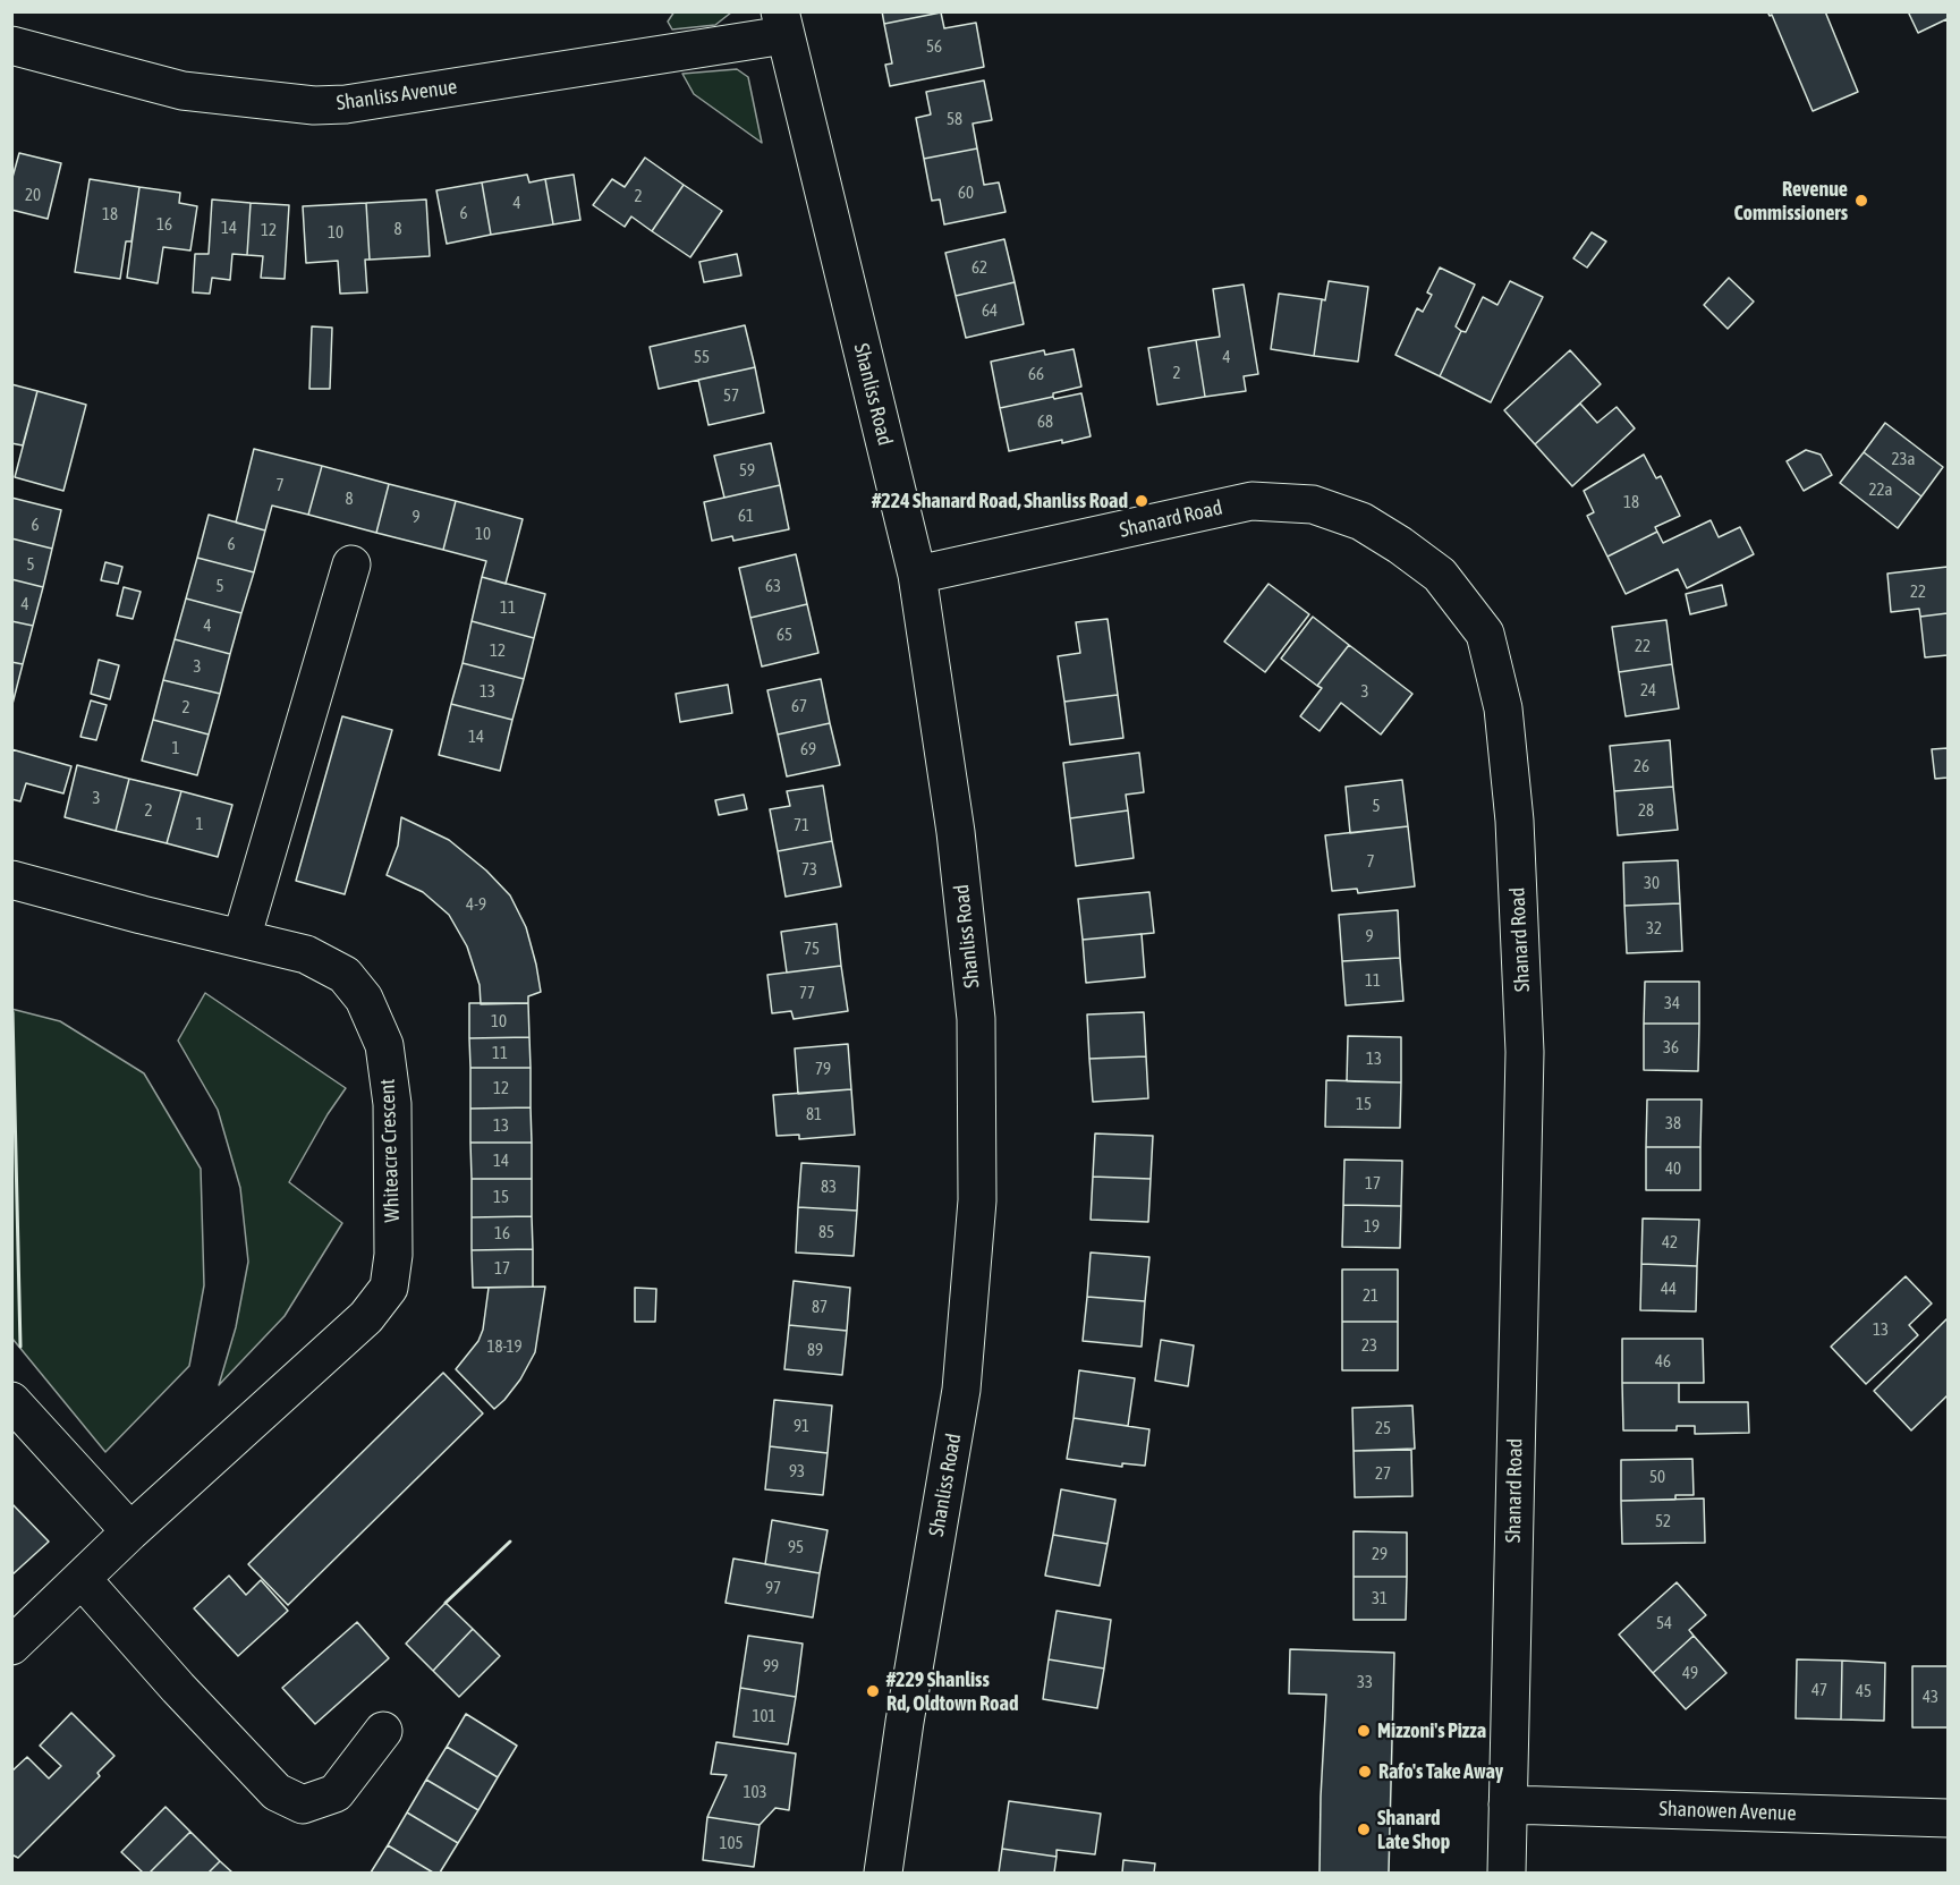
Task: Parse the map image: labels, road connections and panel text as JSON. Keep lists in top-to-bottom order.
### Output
{
  "streets": {
    "street": [
      "Shanliss Avenue",
      "Shanliss Road",
      "Shanard Road",
      "Whiteacre Crescent",
      "Shanowen Avenue"
    ]
  },
  "crossings": [
    ["Shanliss Avenue", "Shanliss Road"],
    ["Shanliss Road", "Shanard Road"],
    ["Shanard Road", "Shanowen Avenue"]
  ],
  "places": [
    "Revenue Commissioners",
    "#224 Shanard Road, Shanliss Road",
    "#229 Shanliss Rd, Oldtown Road",
    "Mizzoni's Pizza",
    "Rafo's Take Away",
    "Shanard Late Shop"
  ],
  "house_numbers": [
    "56",
    "58",
    "60",
    "20",
    "2",
    "4",
    "6",
    "18",
    "16",
    "14",
    "8",
    "12",
    "10",
    "62",
    "64",
    "55",
    "4",
    "2",
    "66",
    "57",
    "68",
    "23a",
    "59",
    "7",
    "22a",
    "8",
    "18",
    "61",
    "9",
    "6",
    "10",
    "6",
    "5",
    "5",
    "63",
    "22",
    "4",
    "11",
    "4",
    "65",
    "22",
    "12",
    "3",
    "24",
    "13",
    "3",
    "67",
    "2",
    "14",
    "1",
    "69",
    "26",
    "3",
    "5",
    "2",
    "28",
    "1",
    "71",
    "7",
    "73",
    "30",
    "4-9",
    "32",
    "9",
    "75",
    "11",
    "77",
    "34",
    "10",
    "36",
    "11",
    "13",
    "79",
    "12",
    "15",
    "81",
    "38",
    "13",
    "14",
    "40",
    "17",
    "83",
    "15",
    "19",
    "85",
    "16",
    "42",
    "17",
    "44",
    "21",
    "87",
    "13",
    "23",
    "18-19",
    "89",
    "46",
    "91",
    "25",
    "93",
    "27",
    "50",
    "52",
    "95",
    "29",
    "97",
    "31",
    "54",
    "99",
    "49",
    "33",
    "47",
    "45",
    "43",
    "101",
    "103",
    "105"
  ]
}
